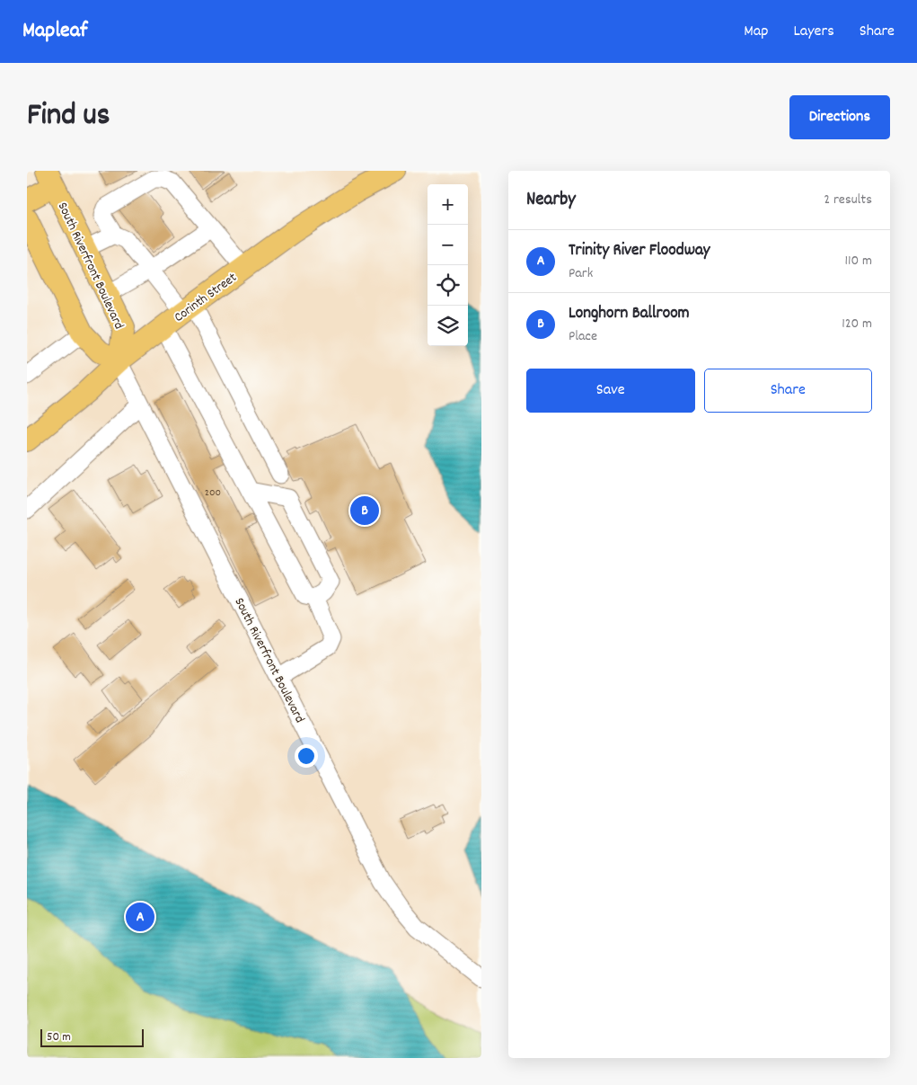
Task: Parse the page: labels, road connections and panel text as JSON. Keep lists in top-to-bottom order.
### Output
{
  "streets": {
    "main road": ["South Riverfront Boulevard", "Corinth Street"]
  },
  "crossings": [
    ["South Riverfront Boulevard", "Corinth Street"]
  ],
  "house_numbers": ["200"],
  "scale_bar": "50 m",
  "page": {
    "header": "Mapleaf",
    "nav": ["Map", "Layers", "Share"],
    "title": "Find us",
    "buttons": [
      "Directions",
      ["Save", "Share"]
    ],
    "heading": ["Nearby", "2 results"],
    "map_buttons": ["+", "−"],
    "list": [
      {
        "mark": "A",
        "name": "Trinity River Floodway",
        "note": "Park",
        "value": "110 m"
      },
      {
        "mark": "B",
        "name": "Longhorn Ballroom",
        "note": "Place",
        "value": "120 m"
      }
    ],
    "pins": ["B", "A"],
    "scale": "50 m"
  }
}
